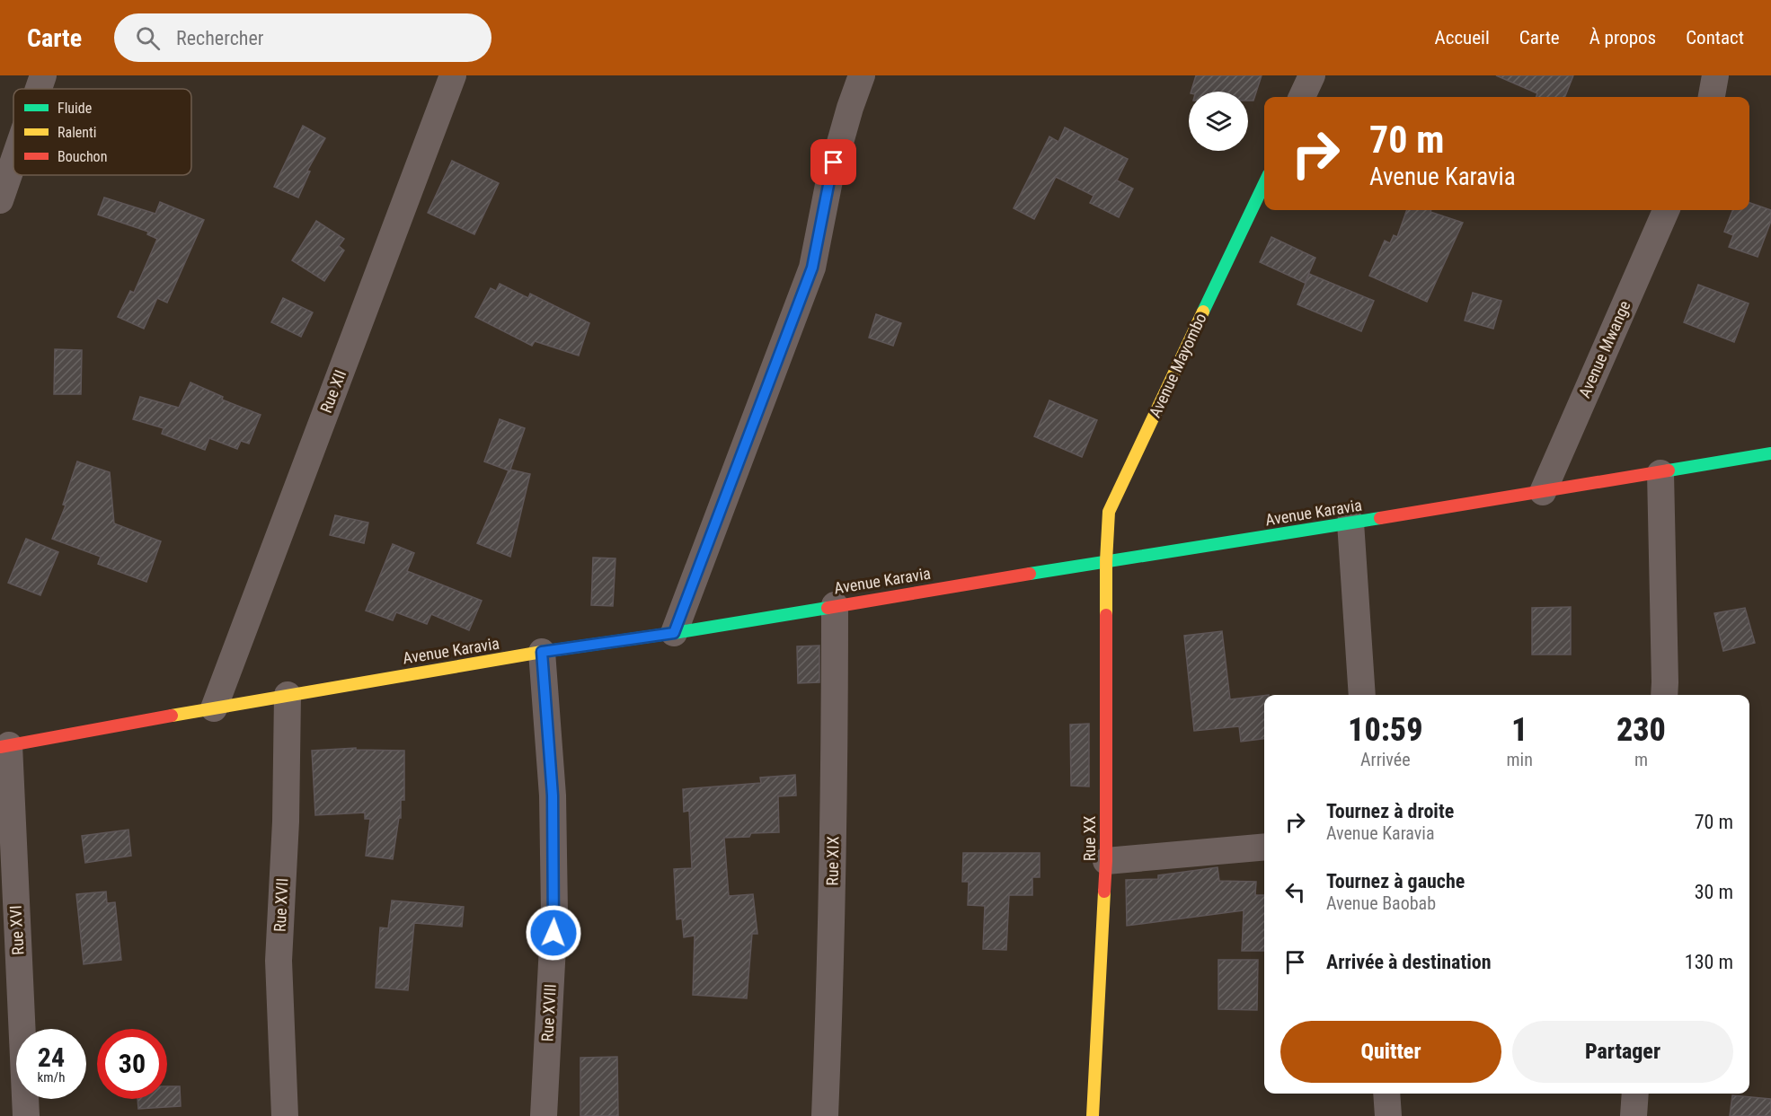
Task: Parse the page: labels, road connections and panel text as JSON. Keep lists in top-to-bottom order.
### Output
{
  "streets": {
    "street": [
      "Avenue Mwange",
      "Avenue Mayombo",
      "Rue XII",
      "Avenue Karavia",
      "Rue XX",
      "Rue XIX",
      "Rue XVII",
      "Rue XVI",
      "Rue XVIII"
    ]
  },
  "crossings": [
    ["Avenue Mwange", "Avenue Karavia"],
    ["Avenue Mayombo", "Avenue Karavia"],
    ["Avenue Mayombo", "Rue XX"],
    ["Rue XII", "Avenue Karavia"],
    ["Avenue Karavia", "Rue XX"],
    ["Avenue Karavia", "Rue XIX"],
    ["Avenue Karavia", "Rue XVII"],
    ["Avenue Karavia", "Rue XVI"],
    ["Avenue Karavia", "Rue XVIII"]
  ],
  "legend": ["Fluide", "Ralenti", "Bouchon"],
  "page": {
    "header": "Carte",
    "search": "Rechercher",
    "nav": [
      "Accueil",
      "Carte",
      "À propos",
      "Contact"
    ],
    "turn": ["70 m", "Avenue Karavia"],
    "eta": [
      "10:59",
      "Arrivée",
      "1",
      "min",
      "230",
      "m"
    ],
    "list": [
      {
        "name": "Tournez à droite",
        "note": "Avenue Karavia",
        "value": "70 m"
      },
      {
        "name": "Tournez à gauche",
        "note": "Avenue Baobab",
        "value": "30 m"
      },
      {
        "name": "Arrivée à destination",
        "value": "130 m"
      }
    ],
    "buttons": ["Quitter", "Partager"],
    "speed": "24 km/h",
    "limit": "30"
  }
}
